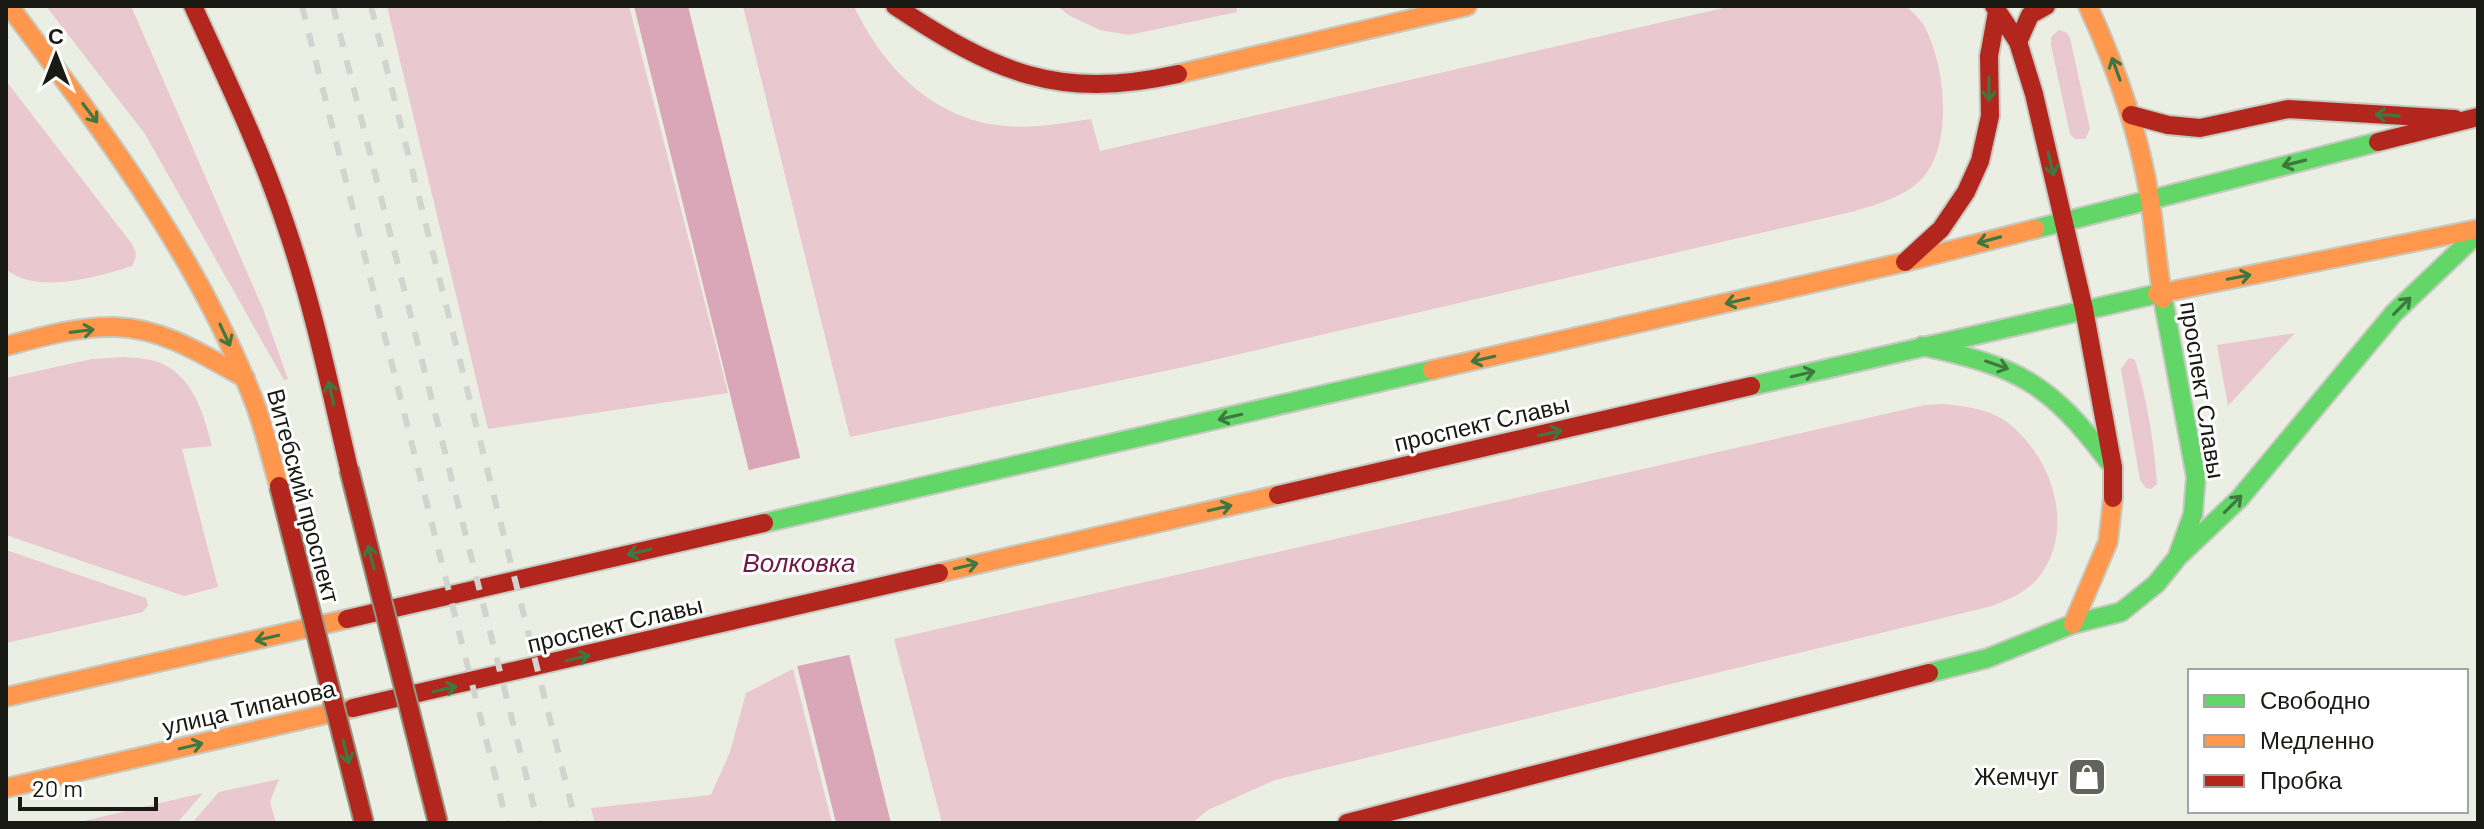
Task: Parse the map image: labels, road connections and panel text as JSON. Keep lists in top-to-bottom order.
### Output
{
  "streets": {
    "main road": ["проспект Славы", "Витебский проспект", "улица Типанова"]
  },
  "crossings": [
    ["проспект Славы", "улица Типанова"]
  ],
  "water": ["Волковка"],
  "places": {
    "shop": ["Жемчуг"]
  },
  "legend": ["Свободно", "Медленно", "Пробка"],
  "scale_bar": "20 m",
  "north": "top"
}
